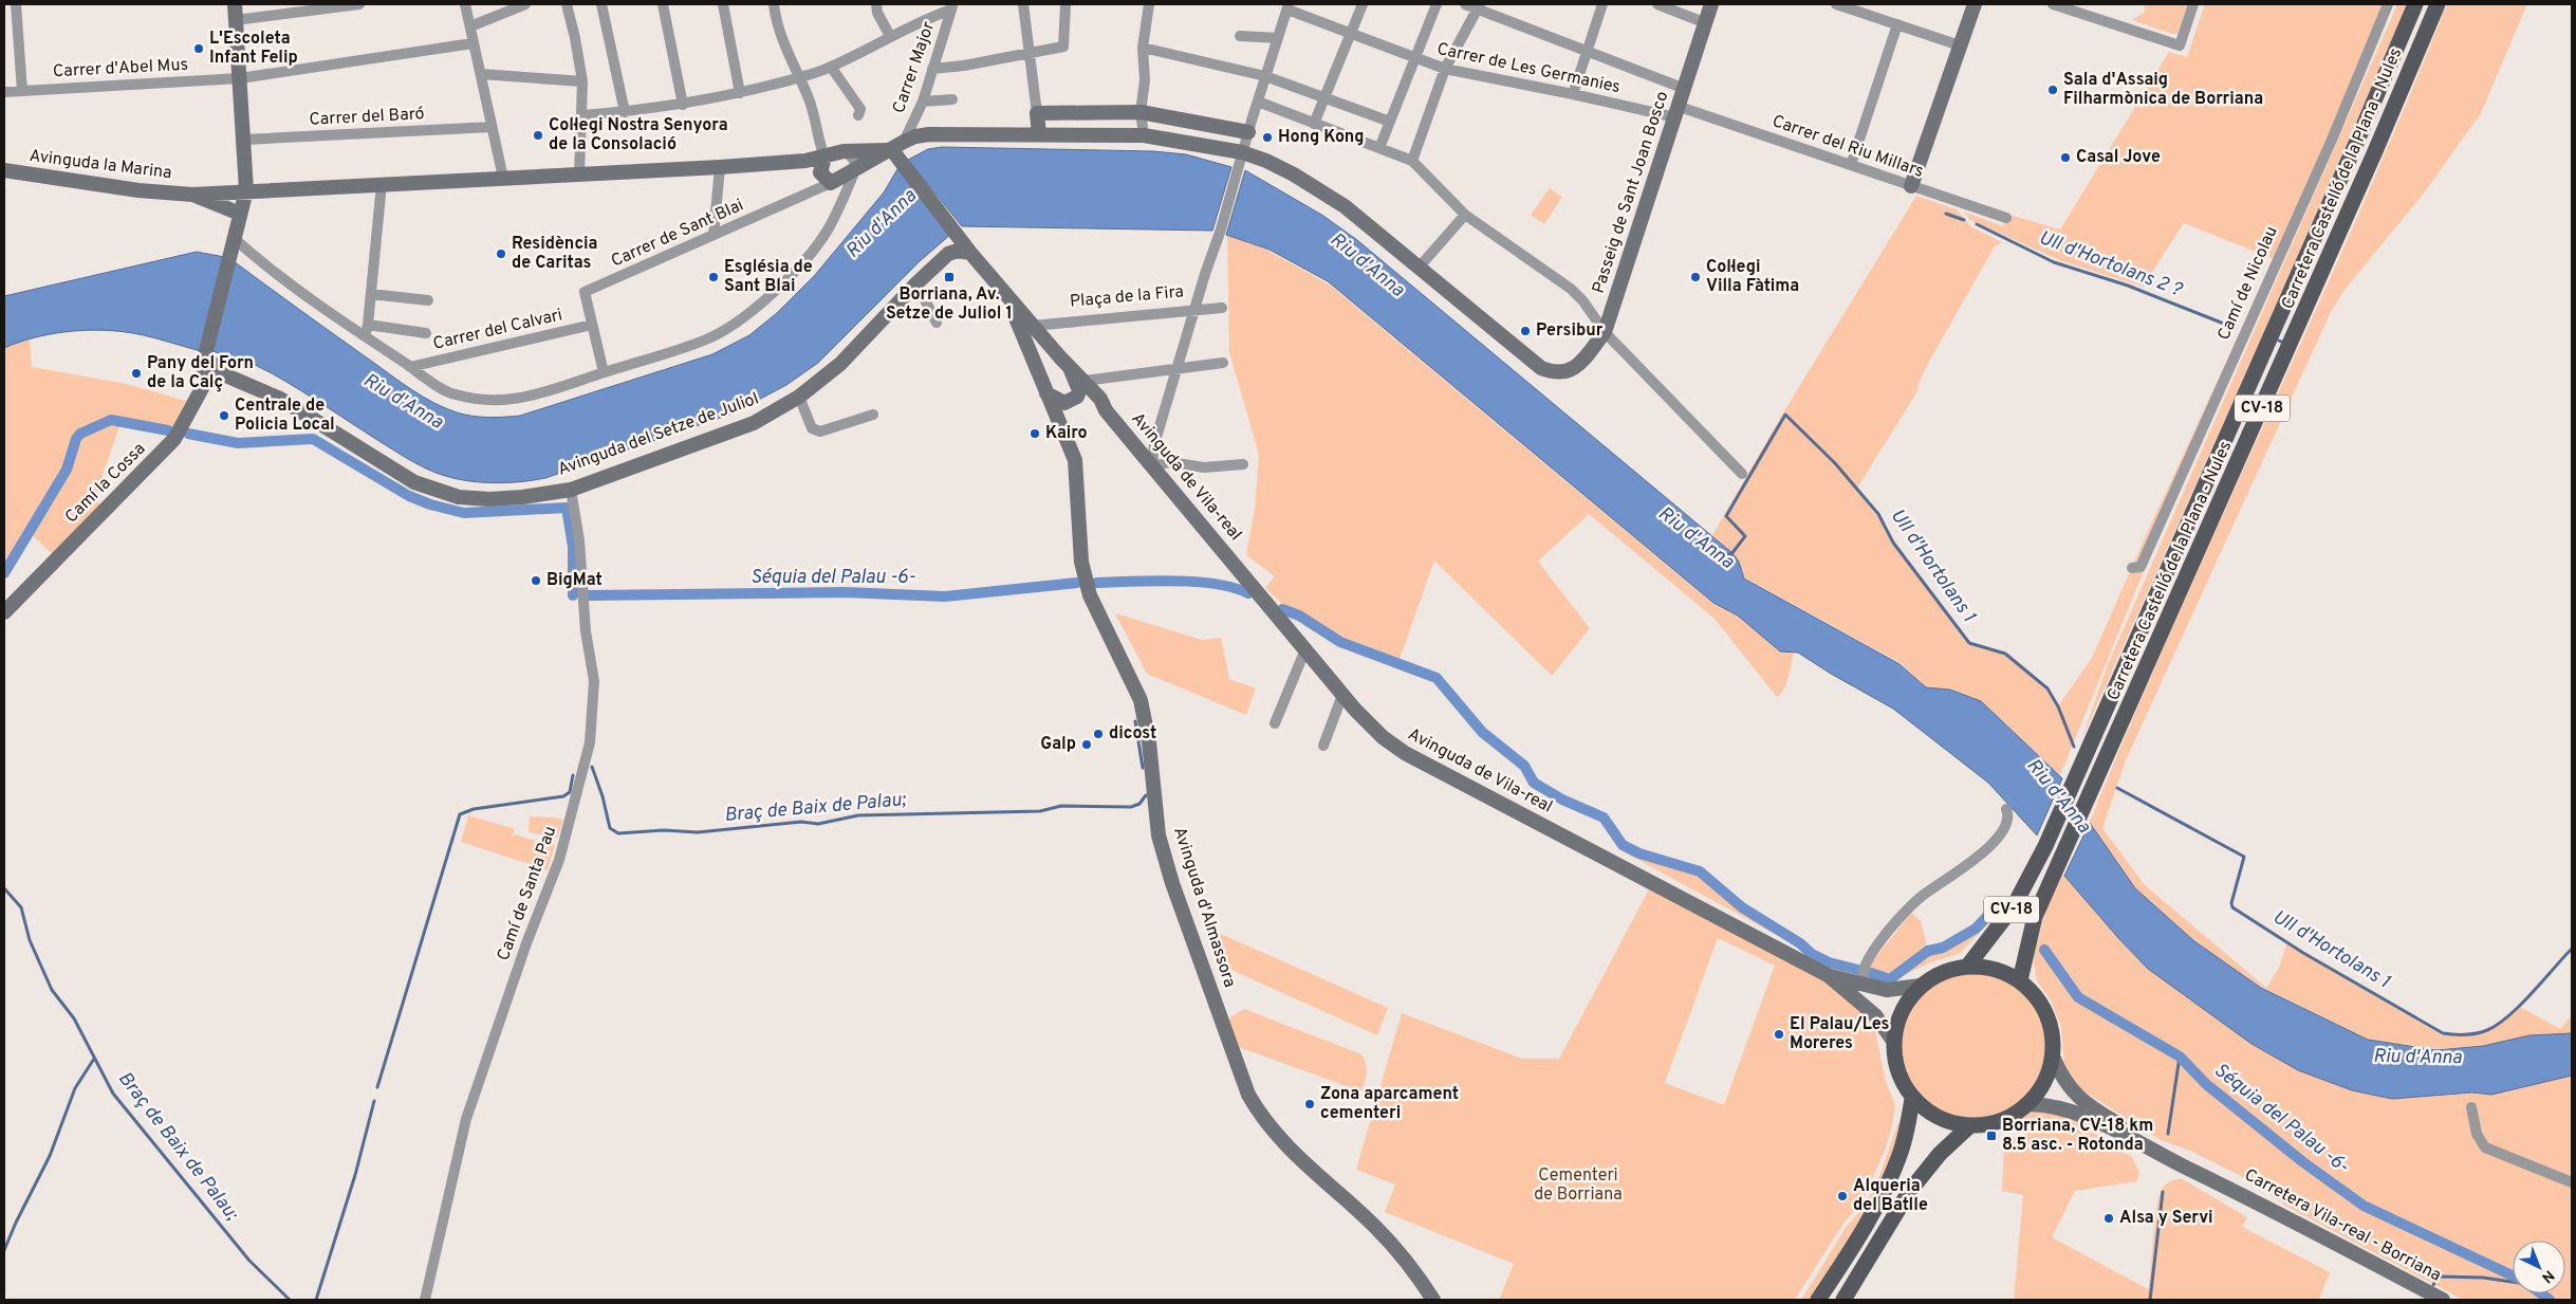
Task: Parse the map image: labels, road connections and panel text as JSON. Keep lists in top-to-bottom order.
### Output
{
  "streets": {
    "main road": ["Carretera Castelló de la Plana - Nules", "CV-18"],
    "street": [
      "Carrer Major",
      "Carrer d'Abel Mus",
      "Carrer de Les Germanies",
      "Carrer del Baró",
      "Carrer del Riu Millars",
      "Avinguda la Marina",
      "Passeig de Sant Joan Bosco",
      "Carrer de Sant Blai",
      "Camí de Nicolau",
      "Plaça de la Fira",
      "Carrer del Calvari",
      "Avinguda del Setze de Juliol",
      "Avinguda de Vila-real",
      "Camí la Cossa",
      "Camí de Santa Pau",
      "Avinguda d'Almassora",
      "Carretera Vila-real - Borriana"
    ]
  },
  "crossings": [
    ["Carrer de Les Germanies", "Carrer del Riu Millars"],
    ["Carrer de Les Germanies", "Passeig de Sant Joan Bosco"],
    ["Carrer de Les Germanies", "Plaça de la Fira"],
    ["Carrer del Riu Millars", "Passeig de Sant Joan Bosco"],
    ["Carretera Castelló de la Plana - Nules", "Avinguda de Vila-real"],
    ["Carretera Castelló de la Plana - Nules", "Carretera Vila-real - Borriana"],
    ["Carrer de Sant Blai", "Carrer del Calvari"],
    ["Plaça de la Fira", "Avinguda de Vila-real"],
    ["Plaça de la Fira", "Avinguda d'Almassora"],
    ["Avinguda del Setze de Juliol", "Camí la Cossa"],
    ["Avinguda del Setze de Juliol", "Camí de Santa Pau"],
    ["Avinguda de Vila-real", "Avinguda d'Almassora"],
    ["Avinguda de Vila-real", "Carretera Vila-real - Borriana"]
  ],
  "water": [
    "Riu d'Anna",
    "Ull d'Hortolans 2 ?",
    "Ull d'Hortolans 1",
    "Séquia del Palau -6-",
    "Braç de Baix de Palau;"
  ],
  "parks": ["Cementeri de Borriana"],
  "places": {
    "other": [
      "L'Escoleta Infant Felip",
      "Sala d'Assaig Filharmònica de Borriana",
      "Col·legi Nostra Senyora de la Consolació",
      "Hong Kong",
      "Casal Jove",
      "Residència de Caritas",
      "Església de Sant Blai",
      "Col·legi Villa Fàtima",
      "Persibur",
      "Pany del Forn de la Calç",
      "Centrale de Policia Local",
      "Kairo",
      "BigMat",
      "dicost",
      "Galp",
      "El Palau/Les Moreres",
      "Zona aparcament cementeri",
      "Alqueria del Batlle",
      "Alsa y Servi"
    ],
    "transit": ["Borriana, Av. Setze de Juliol 1", "Borriana, CV-18 km 8.5 asc. - Rotonda"]
  },
  "north": "bottom right"
}
